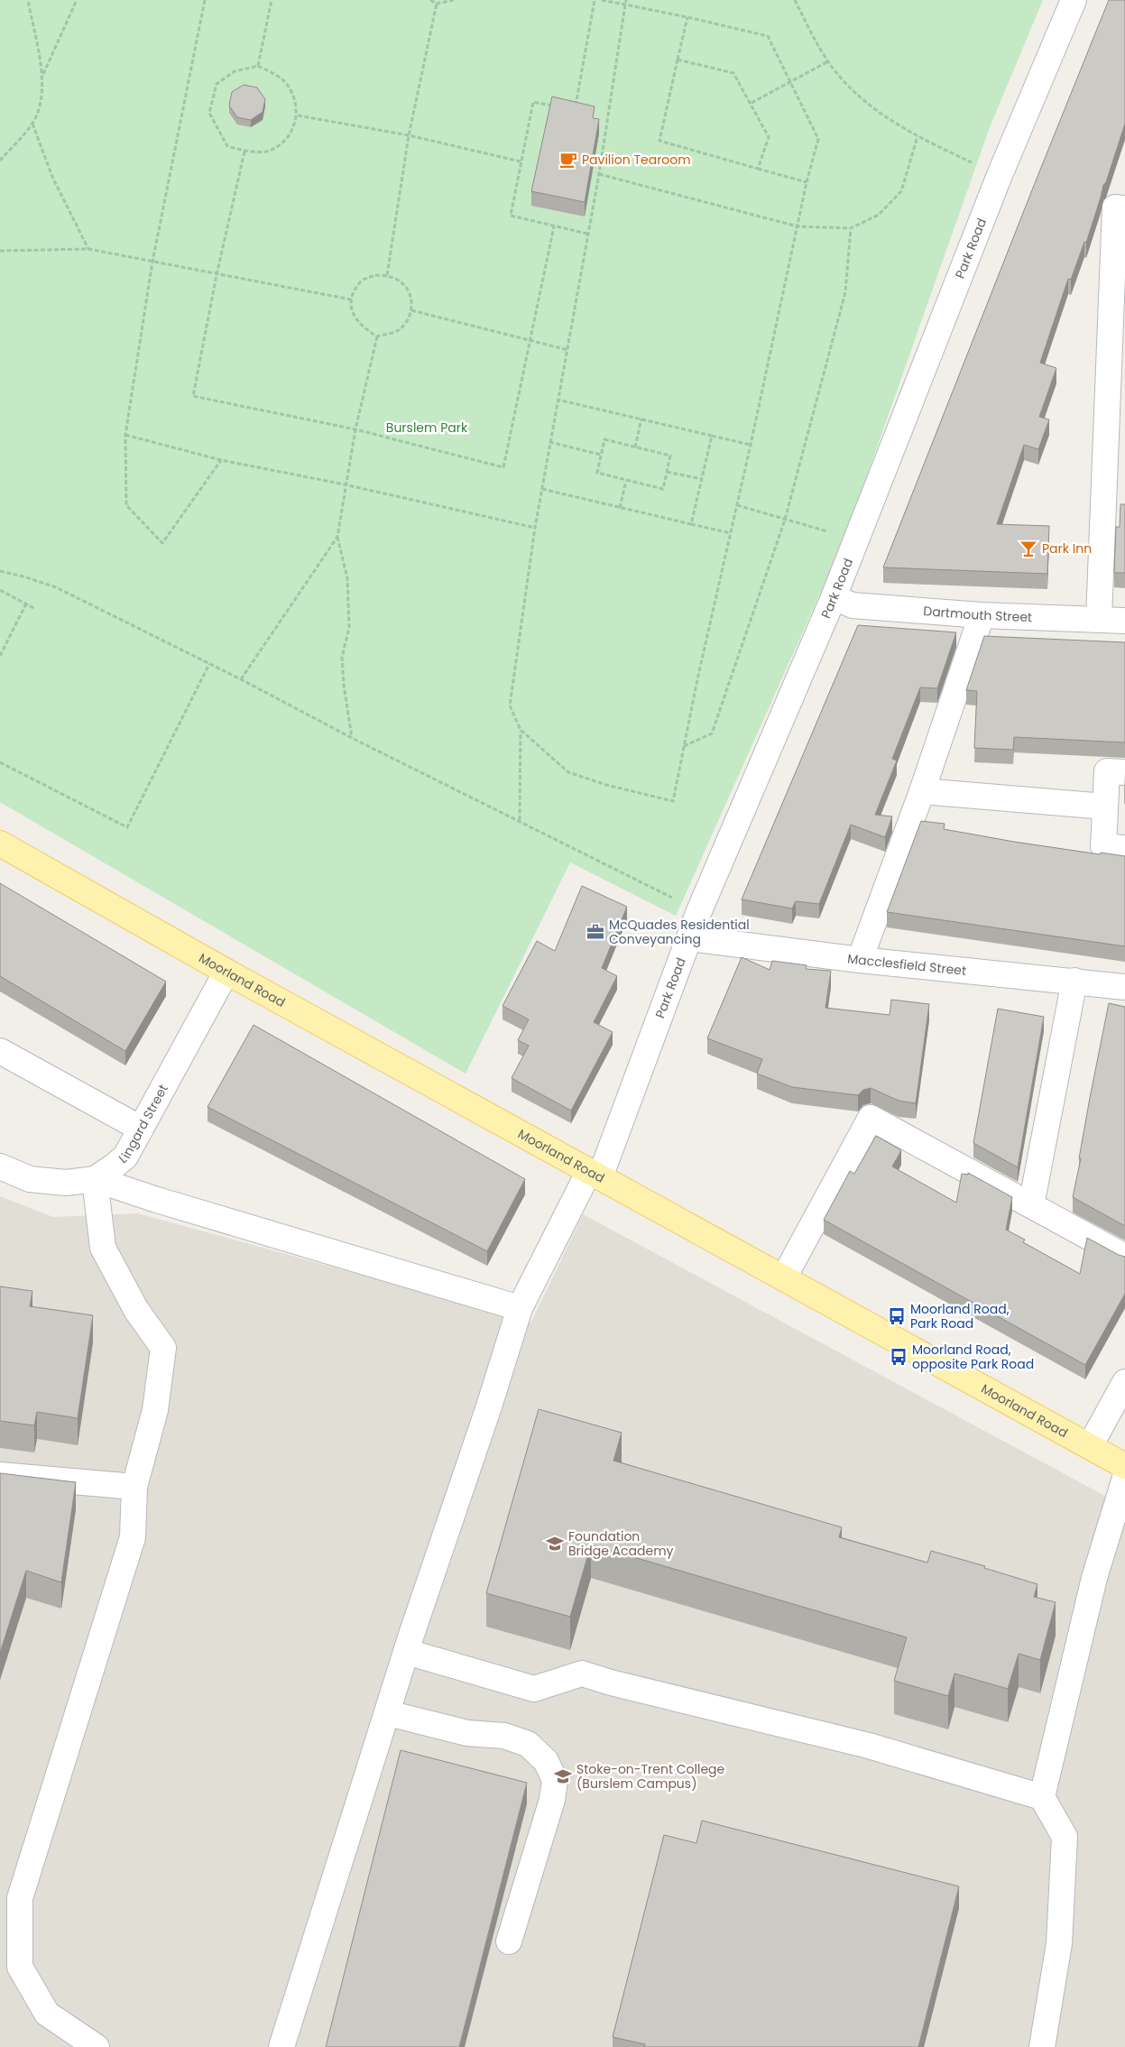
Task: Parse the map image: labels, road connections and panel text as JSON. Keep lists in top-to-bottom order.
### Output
{
  "streets": {
    "main road": ["Moorland Road"],
    "street": [
      "Park Road",
      "Dartmouth Street",
      "Macclesfield Street",
      "Lingard Street"
    ]
  },
  "crossings": [
    ["Park Road", "Dartmouth Street"],
    ["Park Road", "Macclesfield Street"],
    ["Park Road", "Moorland Road"],
    ["Moorland Road", "Lingard Street"]
  ],
  "parks": ["Burslem Park"],
  "places": {
    "cafe": ["Pavilion Tearoom"],
    "bar": ["Park Inn"],
    "office": ["McQuades Residential Conveyancing"],
    "bus stop": ["Moorland Road, Park Road", "Moorland Road, opposite Park Road"],
    "school or university": ["Foundation Bridge Academy", "Stoke-on-Trent College (Burslem Campus)"]
  }
}
